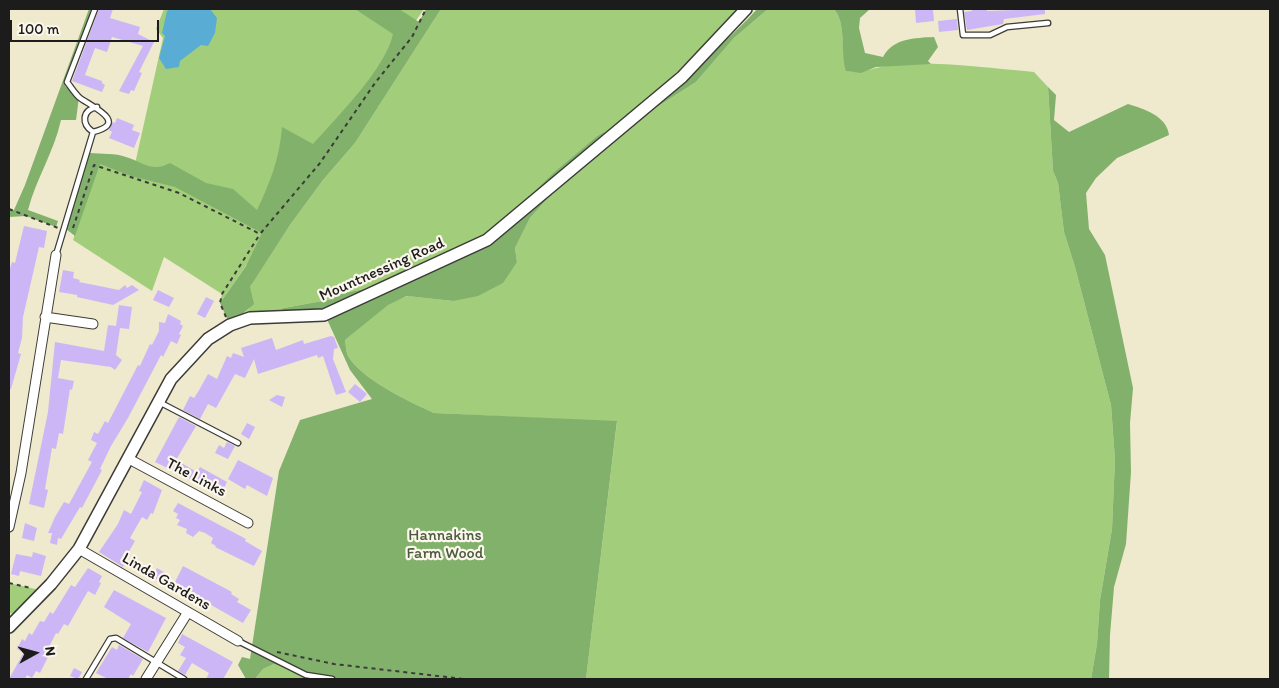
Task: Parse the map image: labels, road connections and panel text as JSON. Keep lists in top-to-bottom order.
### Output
{
  "streets": {
    "street": ["Mountnessing Road", "The Links", "Linda Gardens"]
  },
  "crossings": [
    ["Mountnessing Road", "The Links"],
    ["Mountnessing Road", "Linda Gardens"]
  ],
  "parks": ["Hannakins Farm Wood"],
  "scale_bar": "100 m",
  "north": "right"
}
